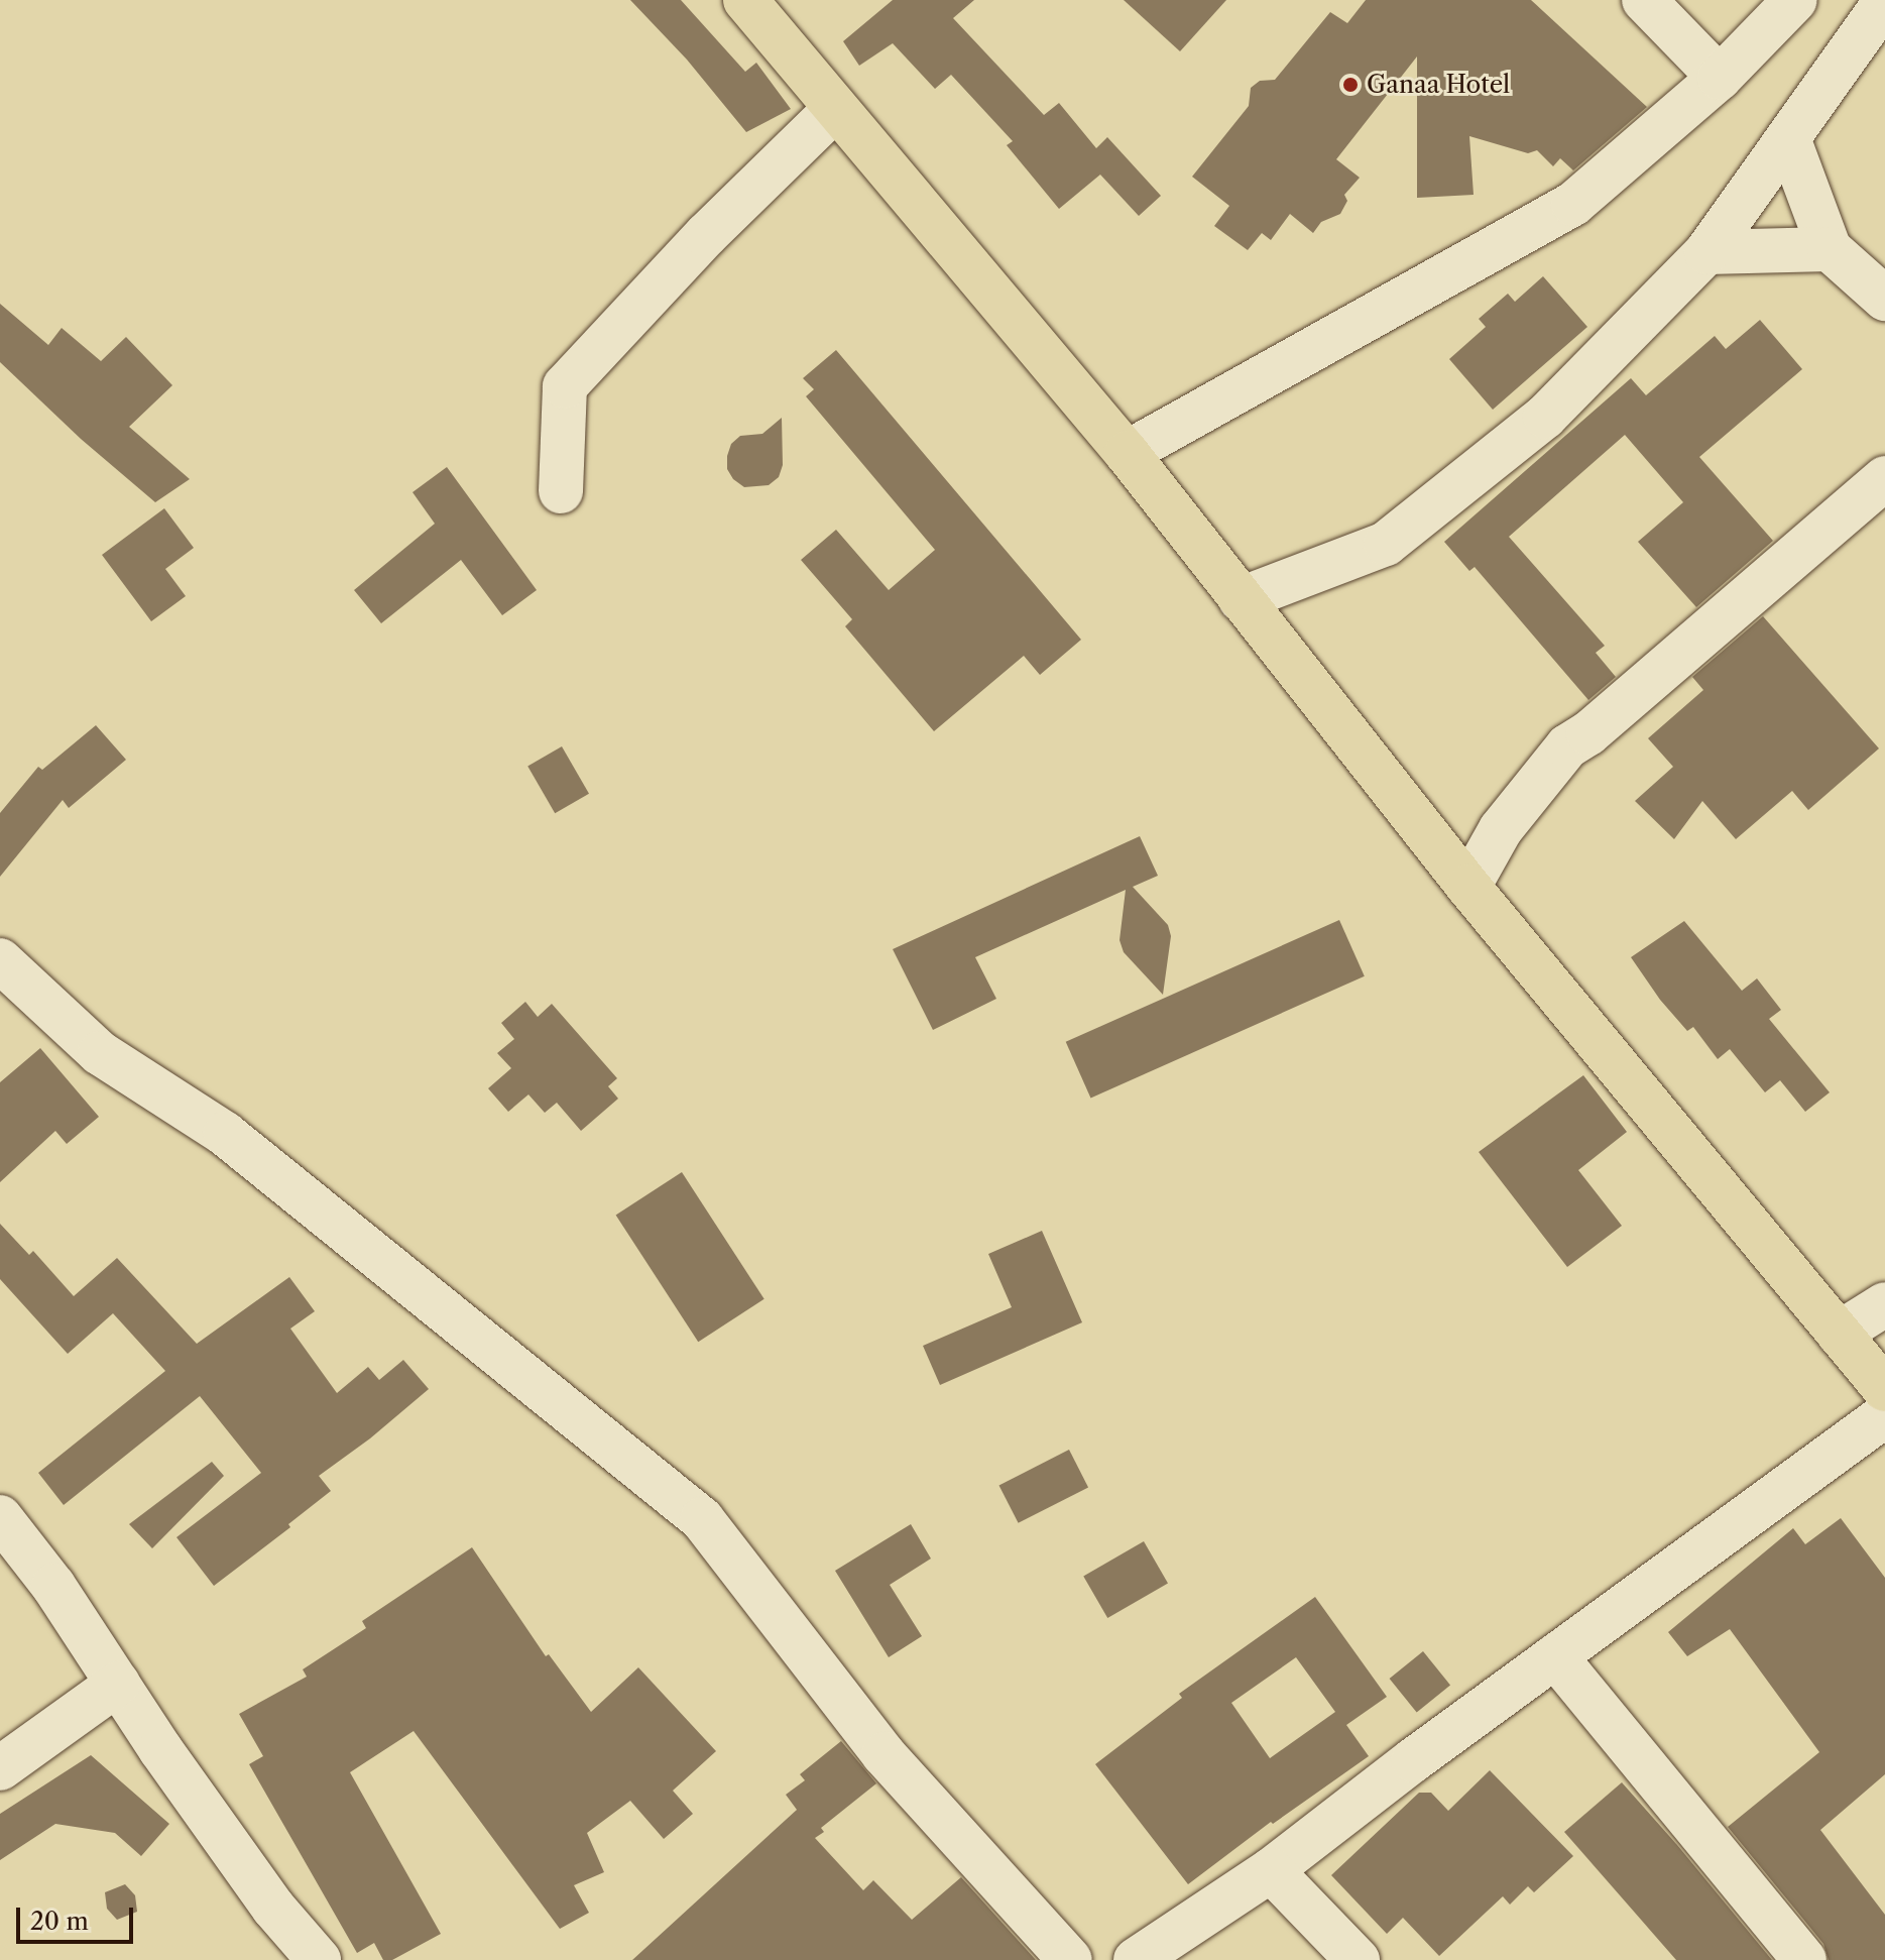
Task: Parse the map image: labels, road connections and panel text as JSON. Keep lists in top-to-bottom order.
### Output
{
  "places": ["Ganaa Hotel"],
  "scale_bar": "20 m"
}
